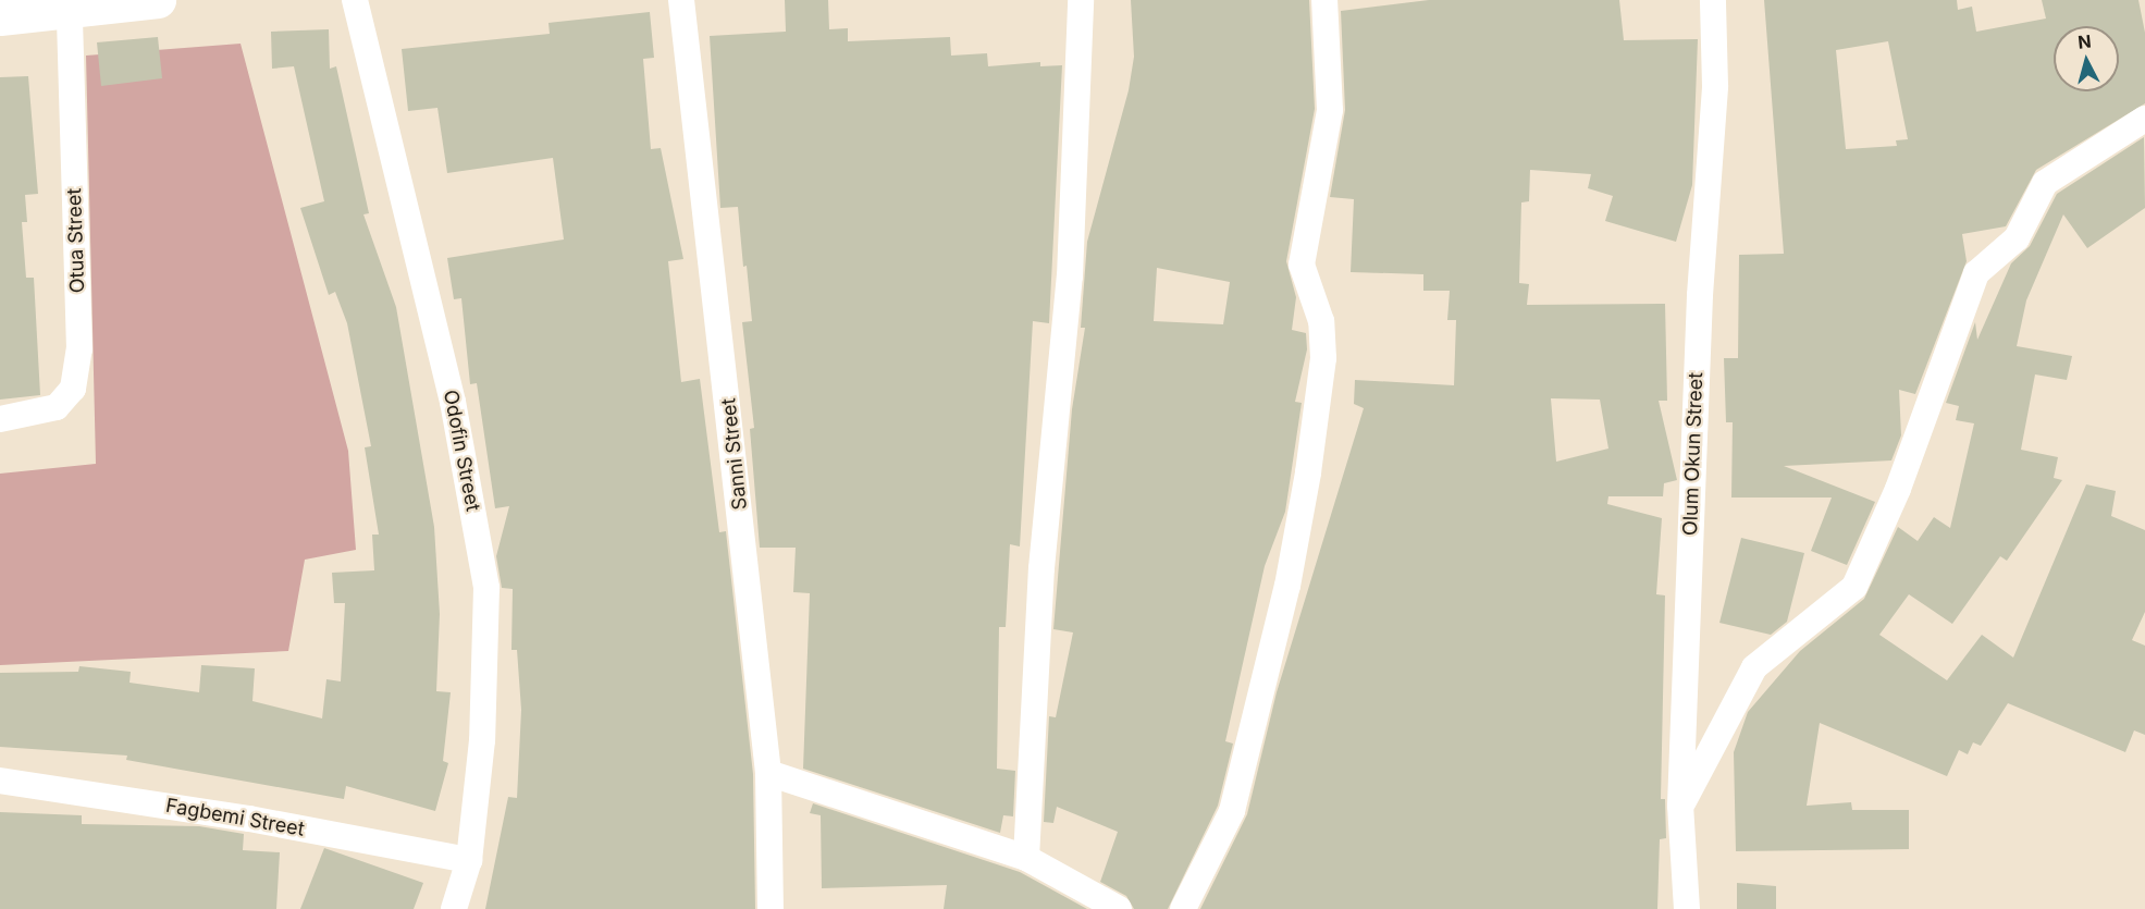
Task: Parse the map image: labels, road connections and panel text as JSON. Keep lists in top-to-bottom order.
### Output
{
  "streets": {
    "street": [
      "Otua Street",
      "Odofin Street",
      "Sanni Street",
      "Olum Okun Street",
      "Fagbemi Street"
    ]
  },
  "crossings": [
    ["Odofin Street", "Fagbemi Street"]
  ],
  "north": "top"
}
